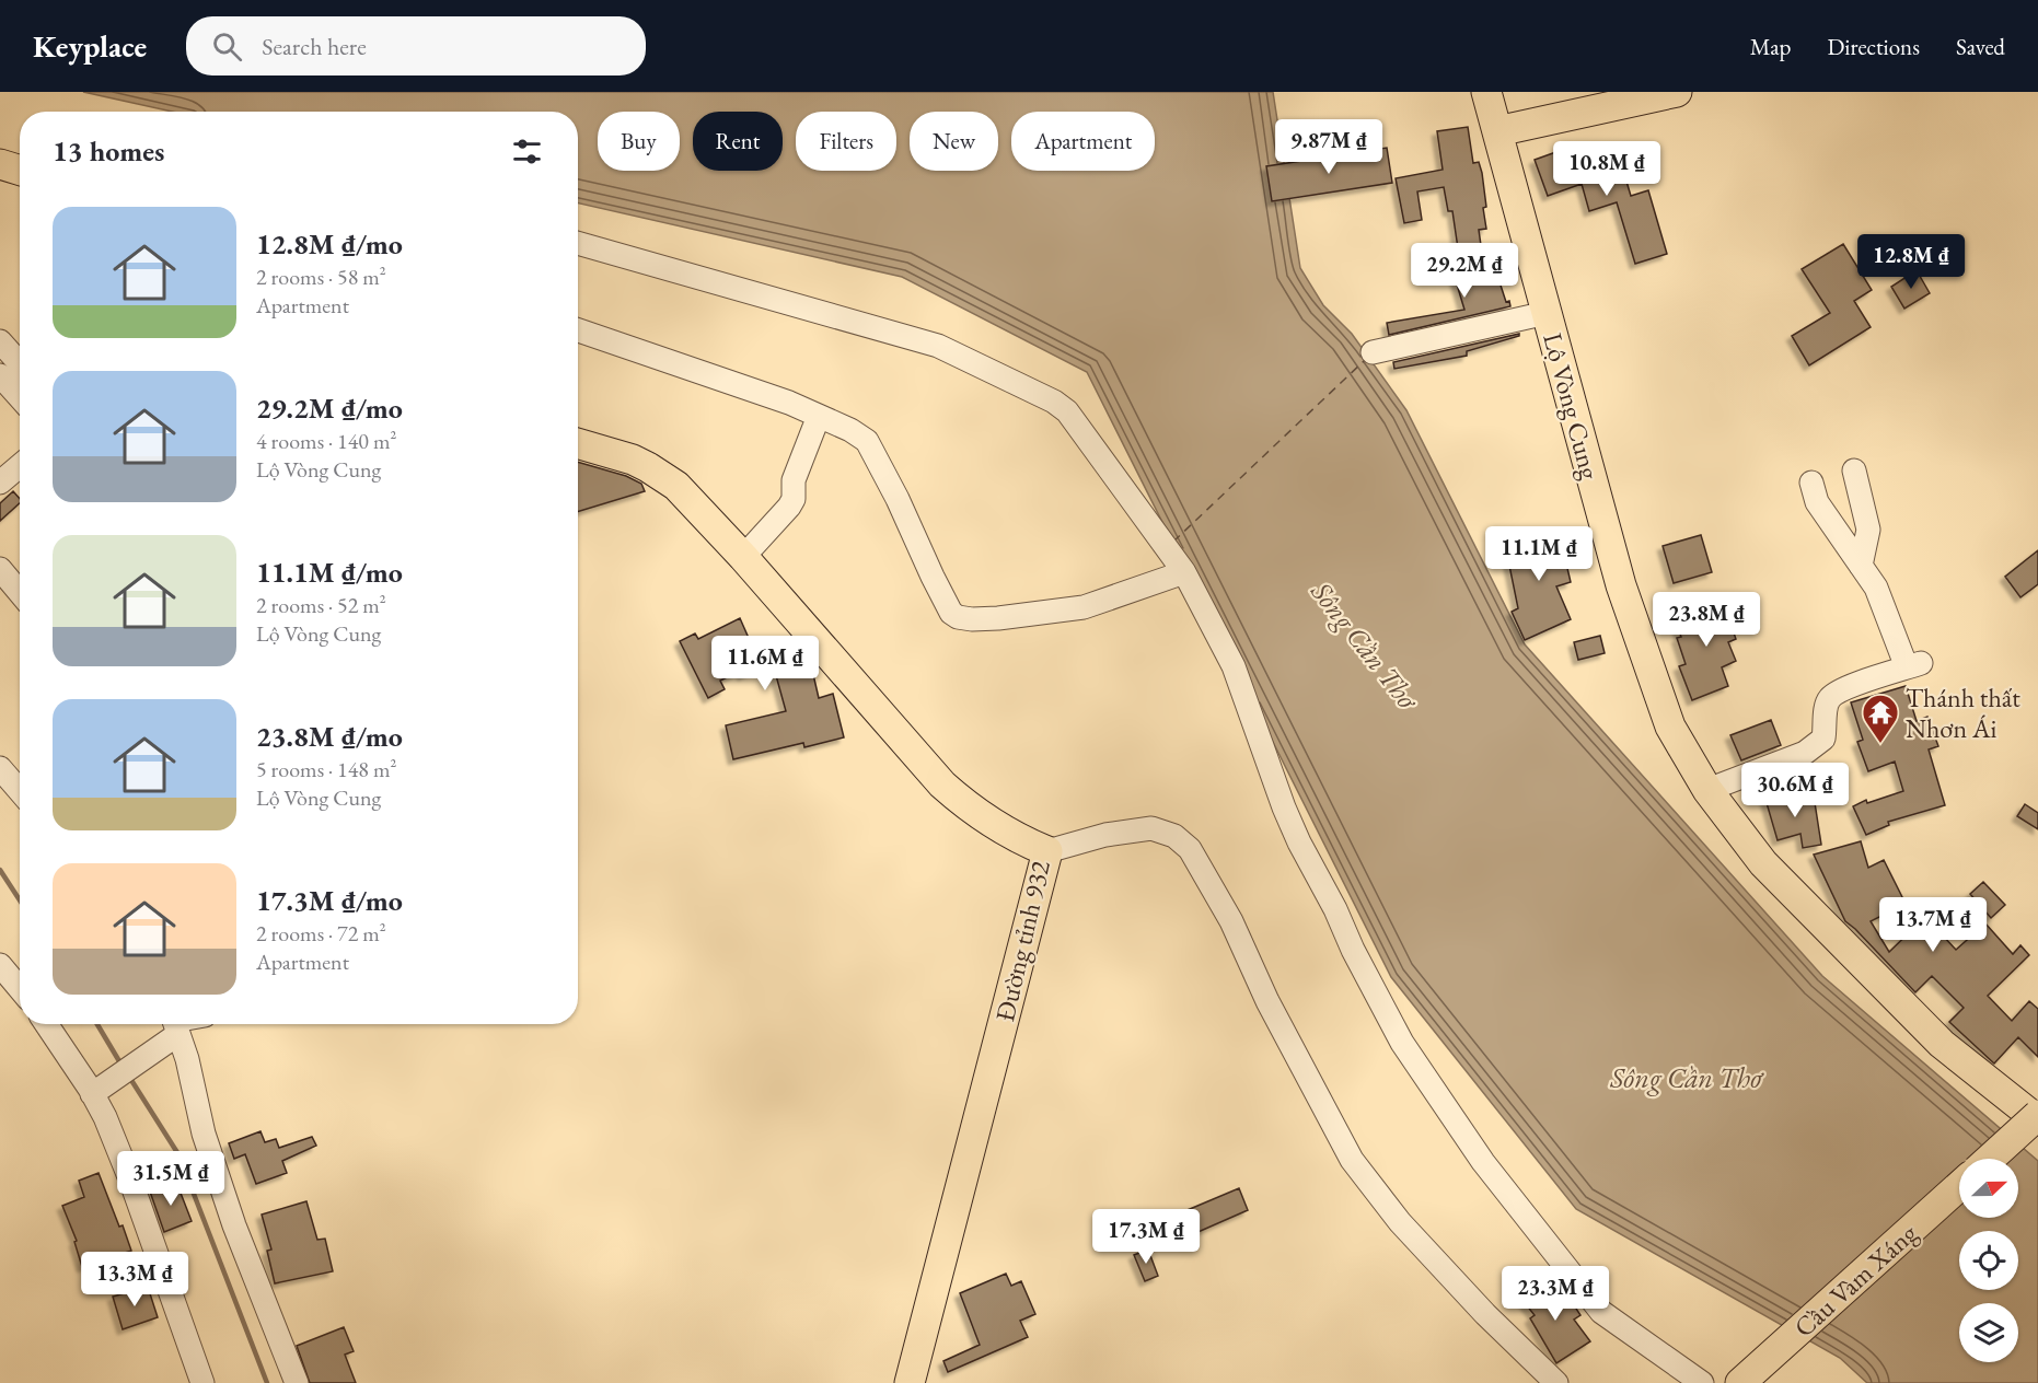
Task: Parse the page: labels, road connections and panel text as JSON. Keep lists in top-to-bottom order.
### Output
{
  "streets": {
    "main road": ["Lộ Vòng Cung", "Đường tỉnh 932", "Cầu Vàm Xáng"]
  },
  "water": ["Sông Cần Thơ"],
  "places": {
    "temple": ["Thánh thất Nhơn Ái"]
  },
  "north": "right",
  "page": {
    "header": "Keyplace",
    "search": "Search here",
    "nav": ["Map", "Directions", "Saved"],
    "chip": [
      "Buy",
      "Rent",
      "Filters",
      "New",
      "Apartment"
    ],
    "heading": "13 homes",
    "price": [
      "9.87M ₫",
      "10.8M ₫",
      "12.8M ₫",
      "29.2M ₫",
      "11.1M ₫",
      "23.8M ₫",
      "11.6M ₫",
      "30.6M ₫",
      "13.7M ₫",
      "31.5M ₫",
      "17.3M ₫",
      "13.3M ₫",
      "23.3M ₫"
    ],
    "list": [
      {
        "name": "12.8M ₫/mo",
        "note": "2 rooms · 58 m² · Apartment"
      },
      {
        "name": "29.2M ₫/mo",
        "note": "4 rooms · 140 m² · Lộ Vòng Cung"
      },
      {
        "name": "11.1M ₫/mo",
        "note": "2 rooms · 52 m² · Lộ Vòng Cung"
      },
      {
        "name": "23.8M ₫/mo",
        "note": "5 rooms · 148 m² · Lộ Vòng Cung"
      },
      {
        "name": "17.3M ₫/mo",
        "note": "2 rooms · 72 m² · Apartment"
      }
    ]
  }
}
